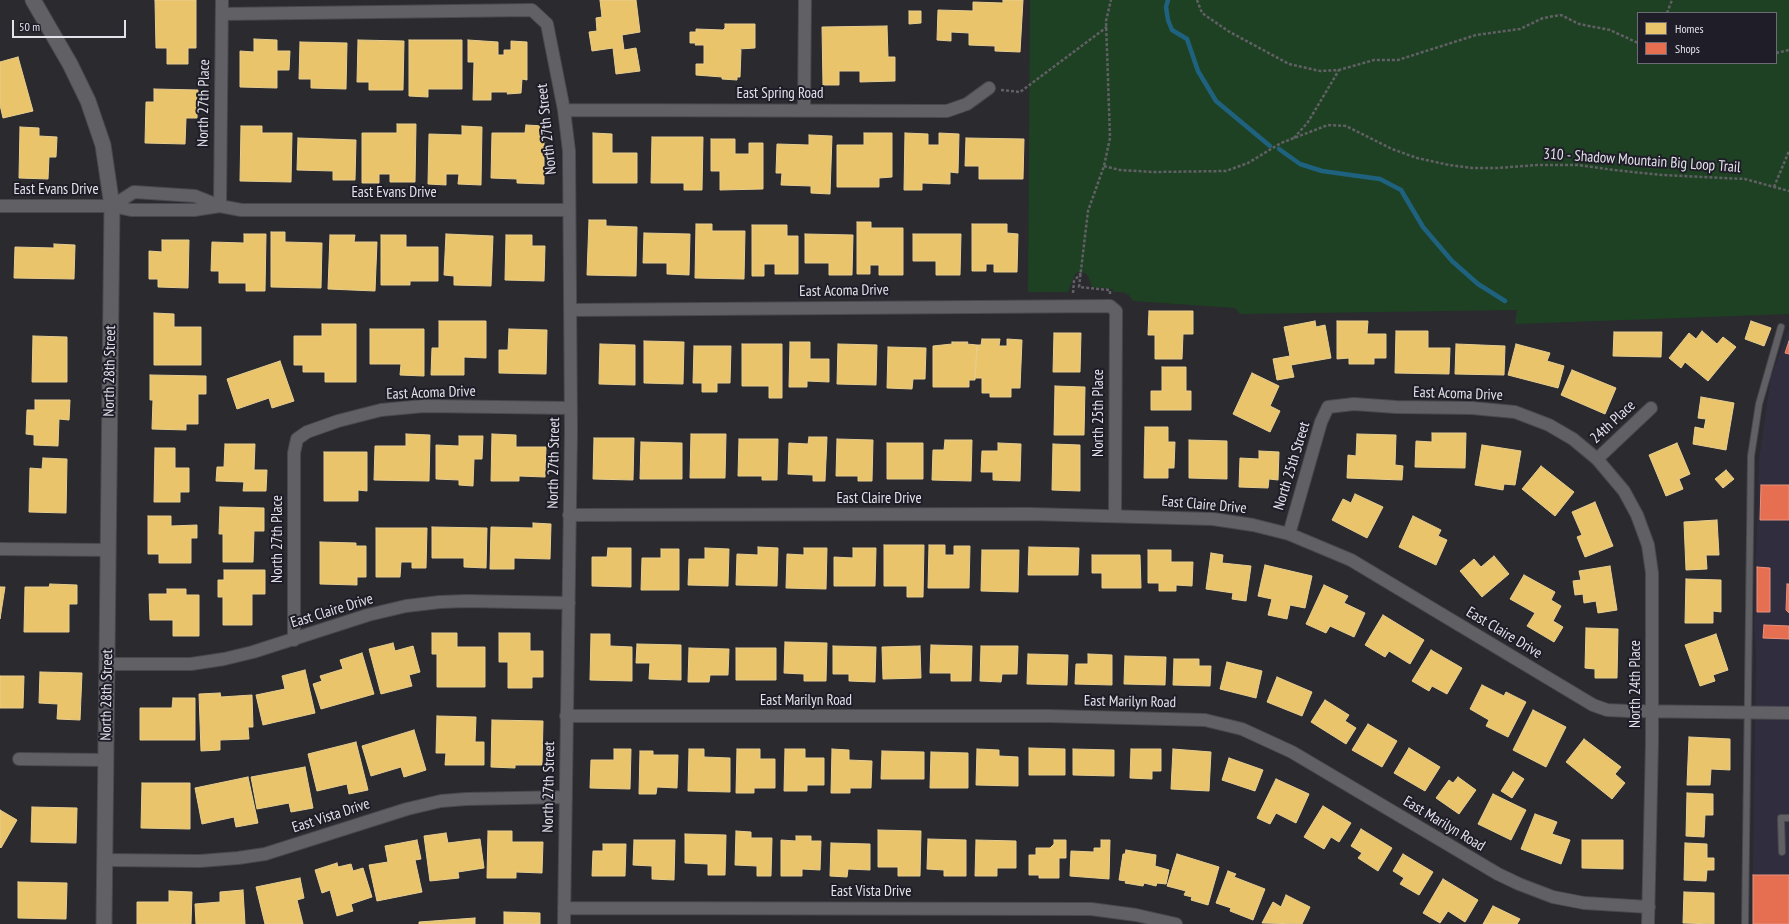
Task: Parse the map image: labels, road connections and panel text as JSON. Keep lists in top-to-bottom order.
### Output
{
  "streets": {
    "street": [
      "East Spring Road",
      "North 27th Place",
      "North 27th Street",
      "East Evans Drive",
      "East Acoma Drive",
      "North 28th Street",
      "North 25th Place",
      "24th Place",
      "North 25th Street",
      "East Claire Drive",
      "North 24th Place",
      "East Marilyn Road",
      "East Vista Drive"
    ],
    "path": ["310 - Shadow Mountain Big Loop Trail"]
  },
  "crossings": [
    ["East Spring Road", "North 27th Street"],
    ["North 27th Place", "North 27th Street"],
    ["North 27th Place", "East Evans Drive"],
    ["North 27th Place", "East Acoma Drive"],
    ["North 27th Place", "East Claire Drive"],
    ["North 27th Street", "East Evans Drive"],
    ["North 27th Street", "East Acoma Drive"],
    ["North 27th Street", "East Claire Drive"],
    ["North 27th Street", "East Marilyn Road"],
    ["North 27th Street", "East Vista Drive"],
    ["East Evans Drive", "North 28th Street"],
    ["East Acoma Drive", "North 25th Place"],
    ["East Acoma Drive", "24th Place"],
    ["East Acoma Drive", "North 25th Street"],
    ["East Acoma Drive", "North 24th Place"],
    ["North 28th Street", "East Claire Drive"],
    ["North 28th Street", "East Vista Drive"],
    ["North 25th Place", "East Claire Drive"],
    ["24th Place", "North 24th Place"],
    ["North 25th Street", "East Claire Drive"],
    ["East Claire Drive", "North 24th Place"],
    ["North 24th Place", "East Marilyn Road"]
  ],
  "legend": ["Homes", "Shops"],
  "scale_bar": "50 m"
}
